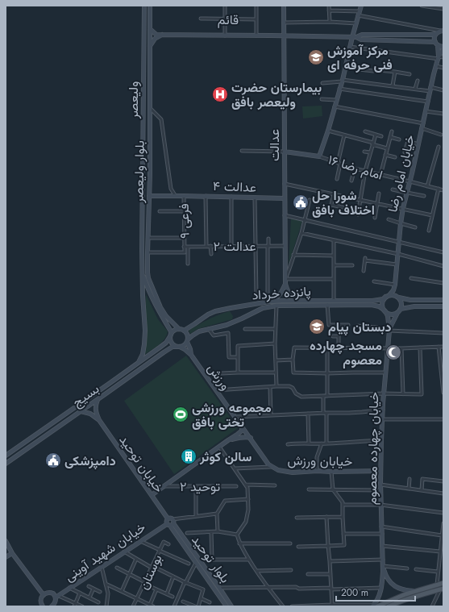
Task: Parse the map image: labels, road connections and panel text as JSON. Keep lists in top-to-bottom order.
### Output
{
  "streets": {
    "street": [
      "قائم",
      "ولیعصر",
      "عدالت",
      "امام رضا ۱۶",
      "بلوار ولیعصر",
      "خیابان امام رضا",
      "عدالت ۴",
      "فرعی ۹",
      "عدالت ۲",
      "پانزده خرداد",
      "ورزش",
      "بسیج",
      "خیابان چهارده معصوم",
      "خیابان ورزش",
      "خیابان توحید",
      "توحید ۲",
      "خیابان شهید آوینی",
      "بلوار توحید",
      "بوستان"
    ]
  },
  "crossings": [
    ["ولیعصر", "بلوار ولیعصر"],
    ["ولیعصر", "پانزده خرداد"],
    ["ولیعصر", "ورزش"],
    ["ولیعصر", "بسیج"],
    ["عدالت", "عدالت ۴"],
    ["عدالت", "عدالت ۲"],
    ["امام رضا ۱۶", "خیابان امام رضا"],
    ["بلوار ولیعصر", "عدالت ۴"],
    ["بلوار ولیعصر", "پانزده خرداد"],
    ["بلوار ولیعصر", "ورزش"],
    ["بلوار ولیعصر", "بسیج"],
    ["خیابان امام رضا", "پانزده خرداد"],
    ["عدالت ۴", "فرعی ۹"],
    ["فرعی ۹", "عدالت ۲"],
    ["پانزده خرداد", "ورزش"],
    ["پانزده خرداد", "بسیج"],
    ["ورزش", "بسیج"],
    ["ورزش", "خیابان ورزش"],
    ["خیابان چهارده معصوم", "خیابان ورزش"],
    ["خیابان شهید آوینی", "بلوار توحید"]
  ],
  "places": {
    "school or university": ["مرکز آموزش فنی حرفه ای", "دبستان پیام"],
    "hospital": ["بیمارستان حضرت ولیعصر بافق"],
    "public building": ["شورا حل اختلاف بافق", "دامپزشکی"],
    "mosque": ["مسجد چهارده معصوم"],
    "sports": ["مجموعه ورزشی تختی بافق"],
    "building": ["سالن کوثر"]
  },
  "scale_bar": "200 m"
}
